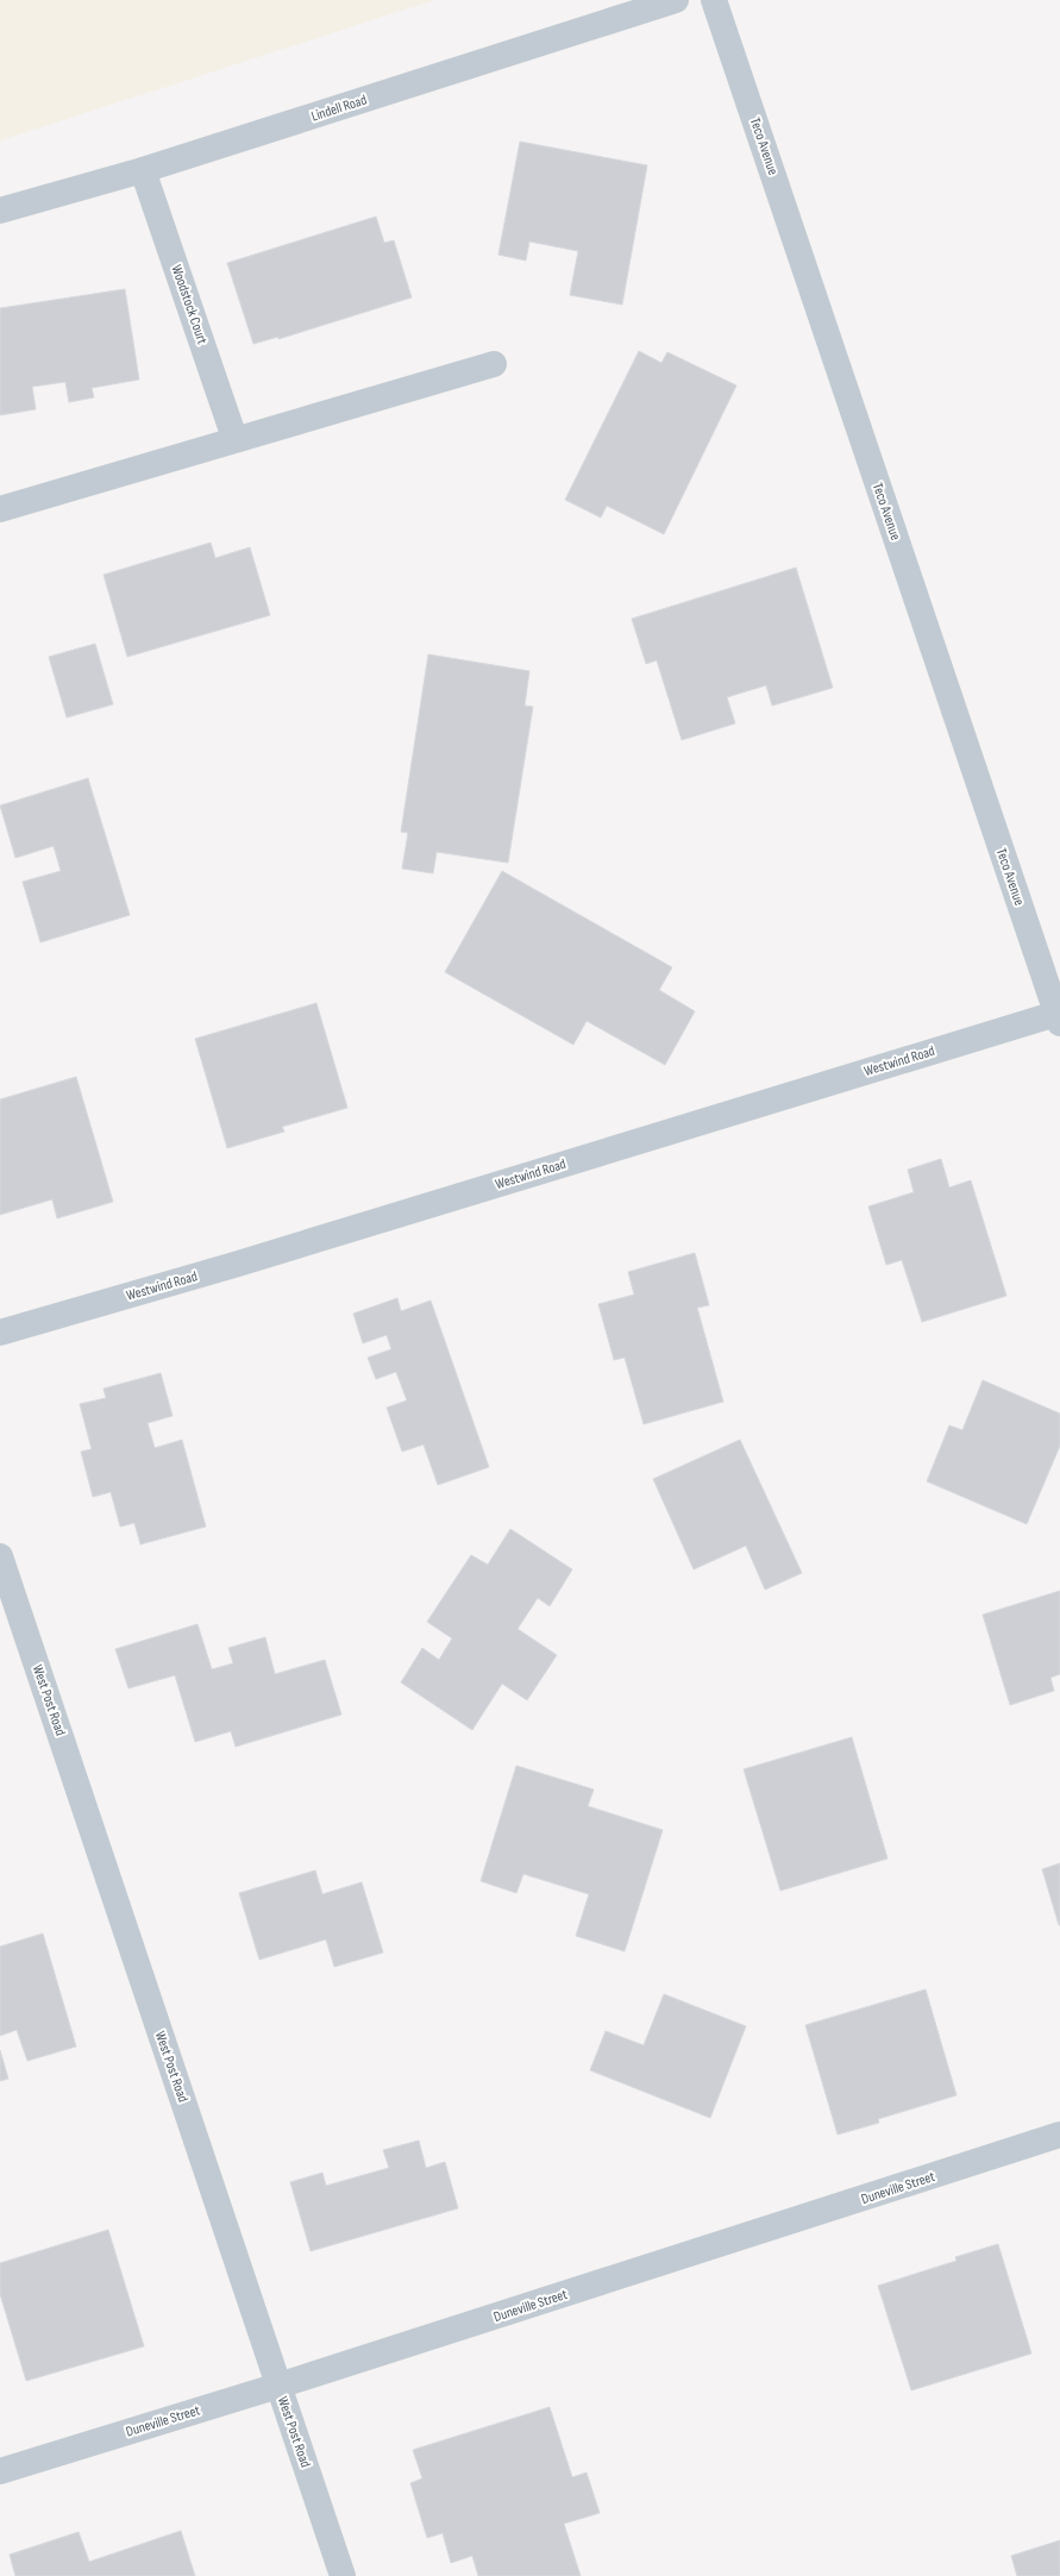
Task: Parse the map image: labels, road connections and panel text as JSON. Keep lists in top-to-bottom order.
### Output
{
  "streets": {
    "street": [
      "Lindell Road",
      "Teco Avenue",
      "Woodstock Court",
      "Westwind Road",
      "West Post Road",
      "Duneville Street"
    ]
  },
  "crossings": [
    ["Lindell Road", "Woodstock Court"],
    ["Teco Avenue", "Westwind Road"],
    ["West Post Road", "Duneville Street"]
  ]
}
